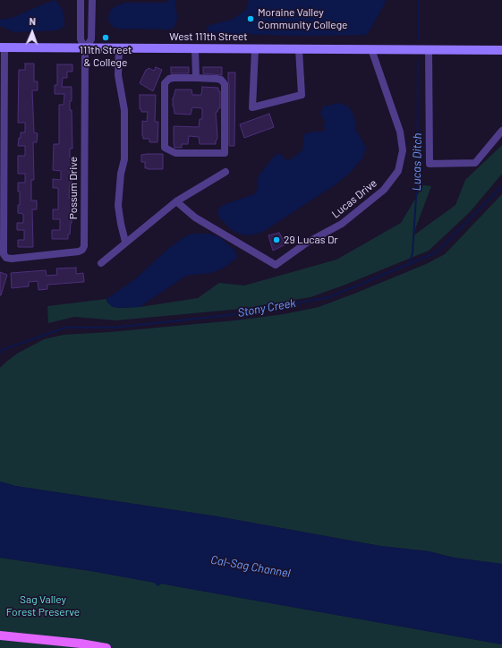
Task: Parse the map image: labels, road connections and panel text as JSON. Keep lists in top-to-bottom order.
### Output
{
  "streets": {
    "main road": ["West 111th Street"],
    "street": ["Possum Drive", "Lucas Drive"]
  },
  "crossings": [
    ["West 111th Street", "Possum Drive"],
    ["West 111th Street", "Lucas Drive"]
  ],
  "water": ["Lucas Ditch", "Stony Creek", "Cal-Sag Channel"],
  "parks": ["Sag Valley Forest Preserve"],
  "places": ["Moraine Valley Community College", "111th Street & College", "29 Lucas Dr"],
  "north": "top"
}
